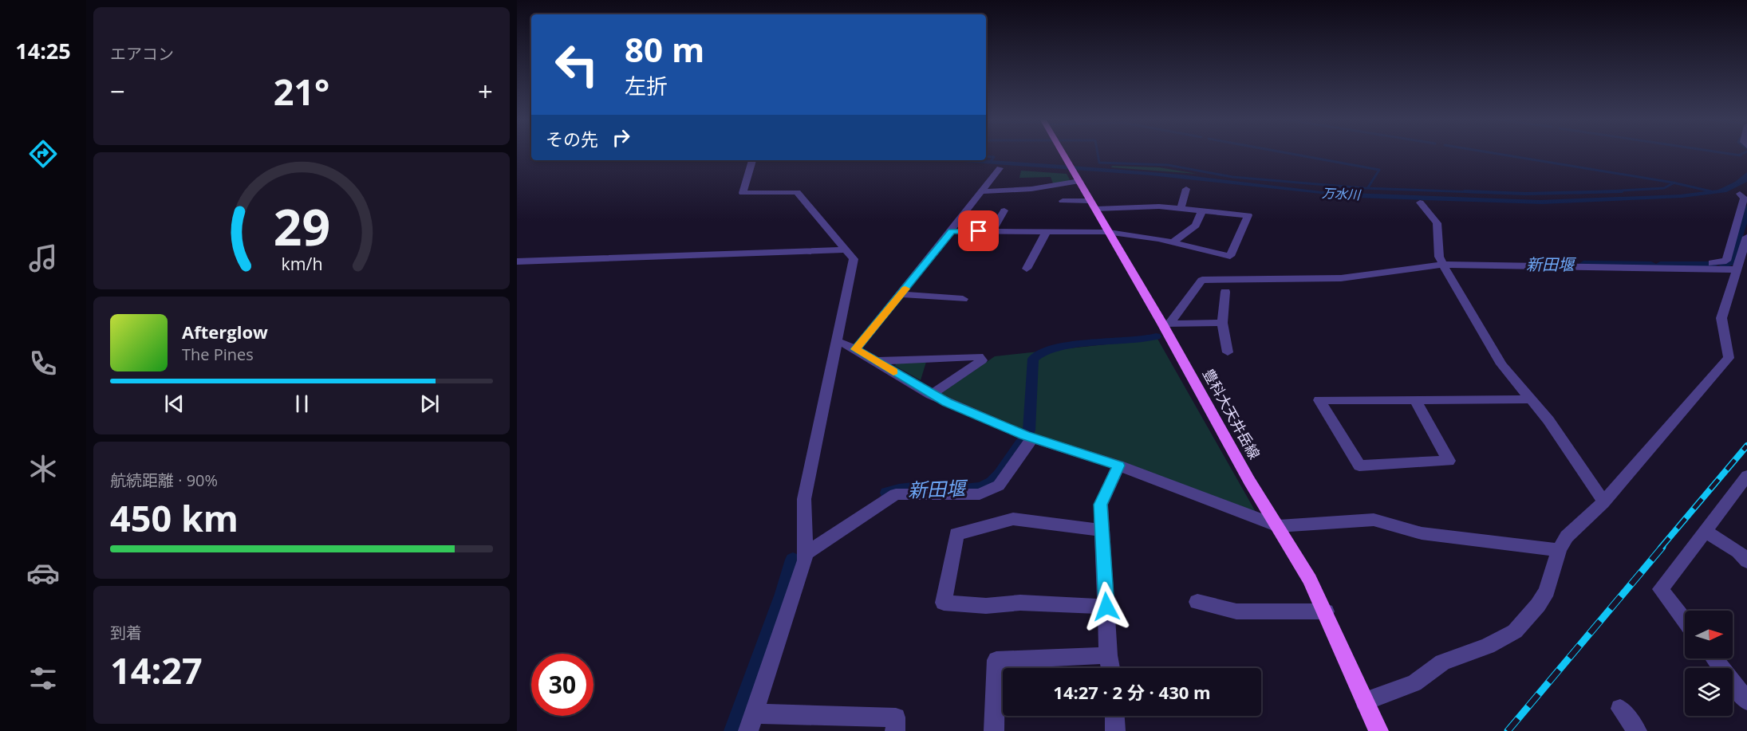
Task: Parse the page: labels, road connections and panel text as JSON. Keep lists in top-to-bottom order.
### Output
{
  "streets": {
    "main road": ["豊科大天井岳線"]
  },
  "water": ["万水川", "新田堰"],
  "north": "right",
  "page": {
    "tabs": "14:25",
    "tile": [
      "エアコン",
      ["航続距離 · 90%", "450 km"],
      ["到着", "14:27"]
    ],
    "turn": ["80 m", "左折"],
    "heat": ["−", "21°", "+"],
    "then": "その先",
    "song": ["Afterglow", "The Pines"],
    "limit": "30",
    "trip": "14:27 · 2 分 · 430 m",
    "gauge": ["29", "km/h"]
  }
}
